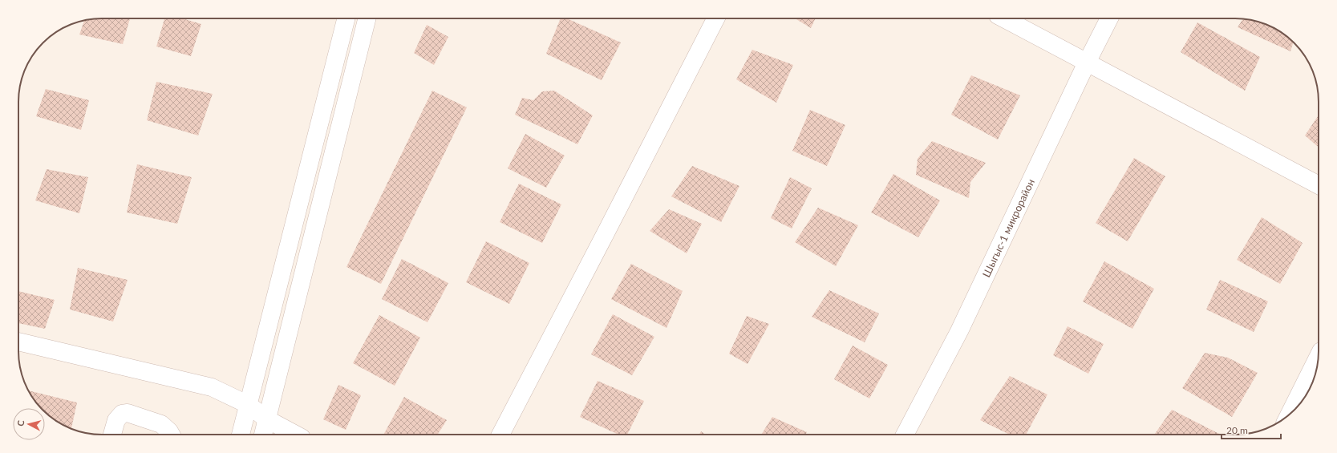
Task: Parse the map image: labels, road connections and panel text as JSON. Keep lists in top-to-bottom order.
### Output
{
  "streets": {
    "street": ["Шыгыс-1 микрорайон"]
  },
  "scale_bar": "20 m",
  "north": "left"
}
